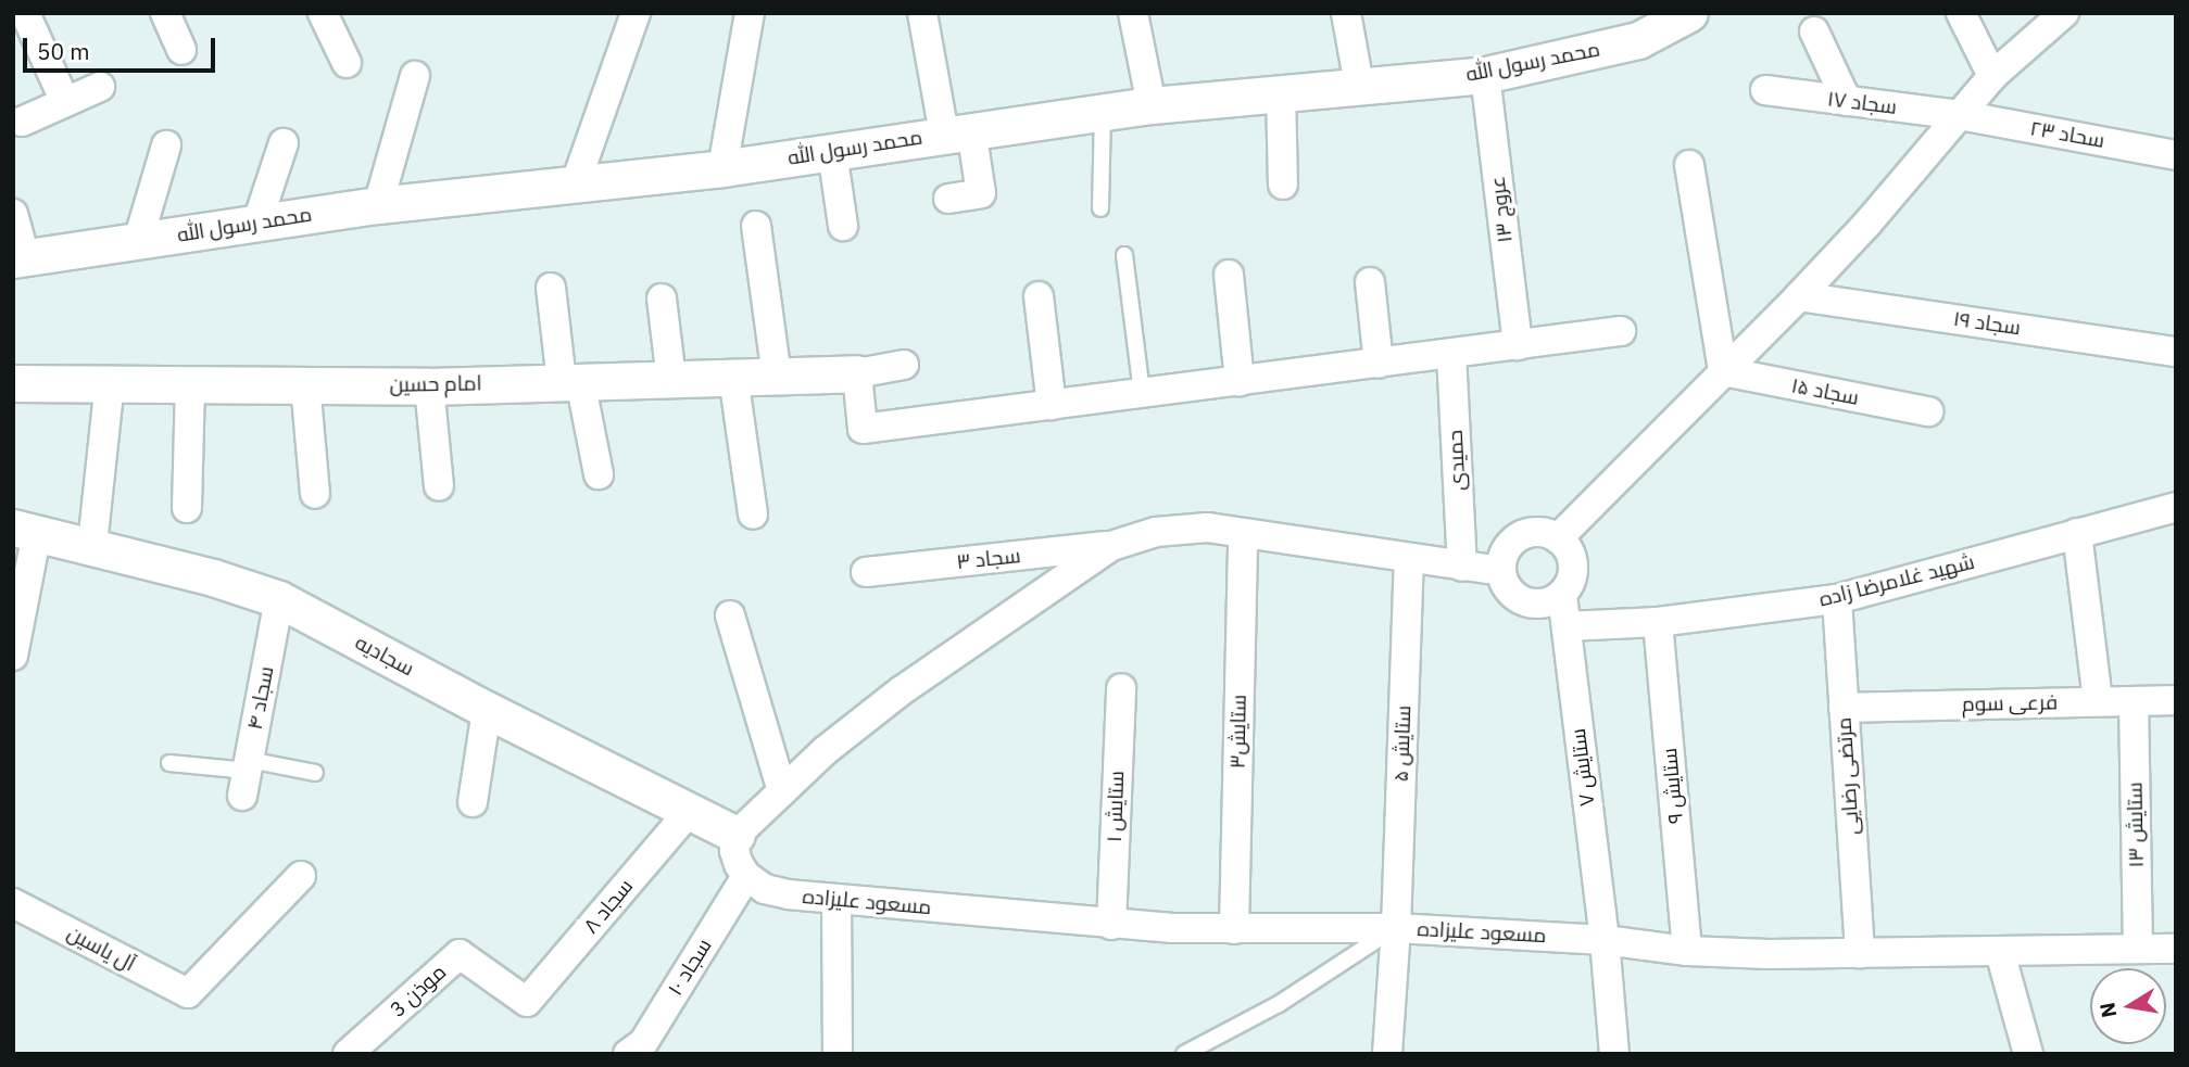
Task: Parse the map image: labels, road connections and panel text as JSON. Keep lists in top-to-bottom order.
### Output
{
  "streets": {
    "street": [
      "محمد رسول الله",
      "سجاد ۱۷",
      "سحاد ۲۳",
      "عروج ۱۳",
      "سجاد ۱۹",
      "امام حسین",
      "سجاد ۱۵",
      "حمیدی",
      "سجاد ۳",
      "شهید غلامرضا زاده",
      "سجادیه",
      "سجاد ۴",
      "فرعی سوم",
      "ستایش۳",
      "ستایش ۵",
      "ستایش ۷",
      "مرتضی رضایی",
      "ستایش ۹",
      "ستایش ۱",
      "ستایش ۱۳",
      "مسعود علیزاده",
      "سجاد ۸",
      "آل یاسین",
      "سجاد ۱۰",
      "موذن 3"
    ]
  },
  "crossings": [
    ["محمد رسول الله", "عروج ۱۳"],
    ["سجاد ۱۷", "سحاد ۲۳"],
    ["شهید غلامرضا زاده", "ستایش ۷"],
    ["شهید غلامرضا زاده", "مرتضی رضایی"],
    ["شهید غلامرضا زاده", "ستایش ۹"],
    ["سجادیه", "سجاد ۴"],
    ["سجادیه", "سجاد ۸"],
    ["فرعی سوم", "مرتضی رضایی"],
    ["فرعی سوم", "ستایش ۱۳"],
    ["ستایش۳", "مسعود علیزاده"],
    ["ستایش ۵", "مسعود علیزاده"],
    ["ستایش ۷", "مسعود علیزاده"],
    ["مرتضی رضایی", "مسعود علیزاده"],
    ["ستایش ۹", "مسعود علیزاده"],
    ["ستایش ۱", "مسعود علیزاده"],
    ["ستایش ۱۳", "مسعود علیزاده"],
    ["مسعود علیزاده", "سجاد ۱۰"],
    ["سجاد ۸", "موذن 3"]
  ],
  "scale_bar": "50 m",
  "north": "left"
}
